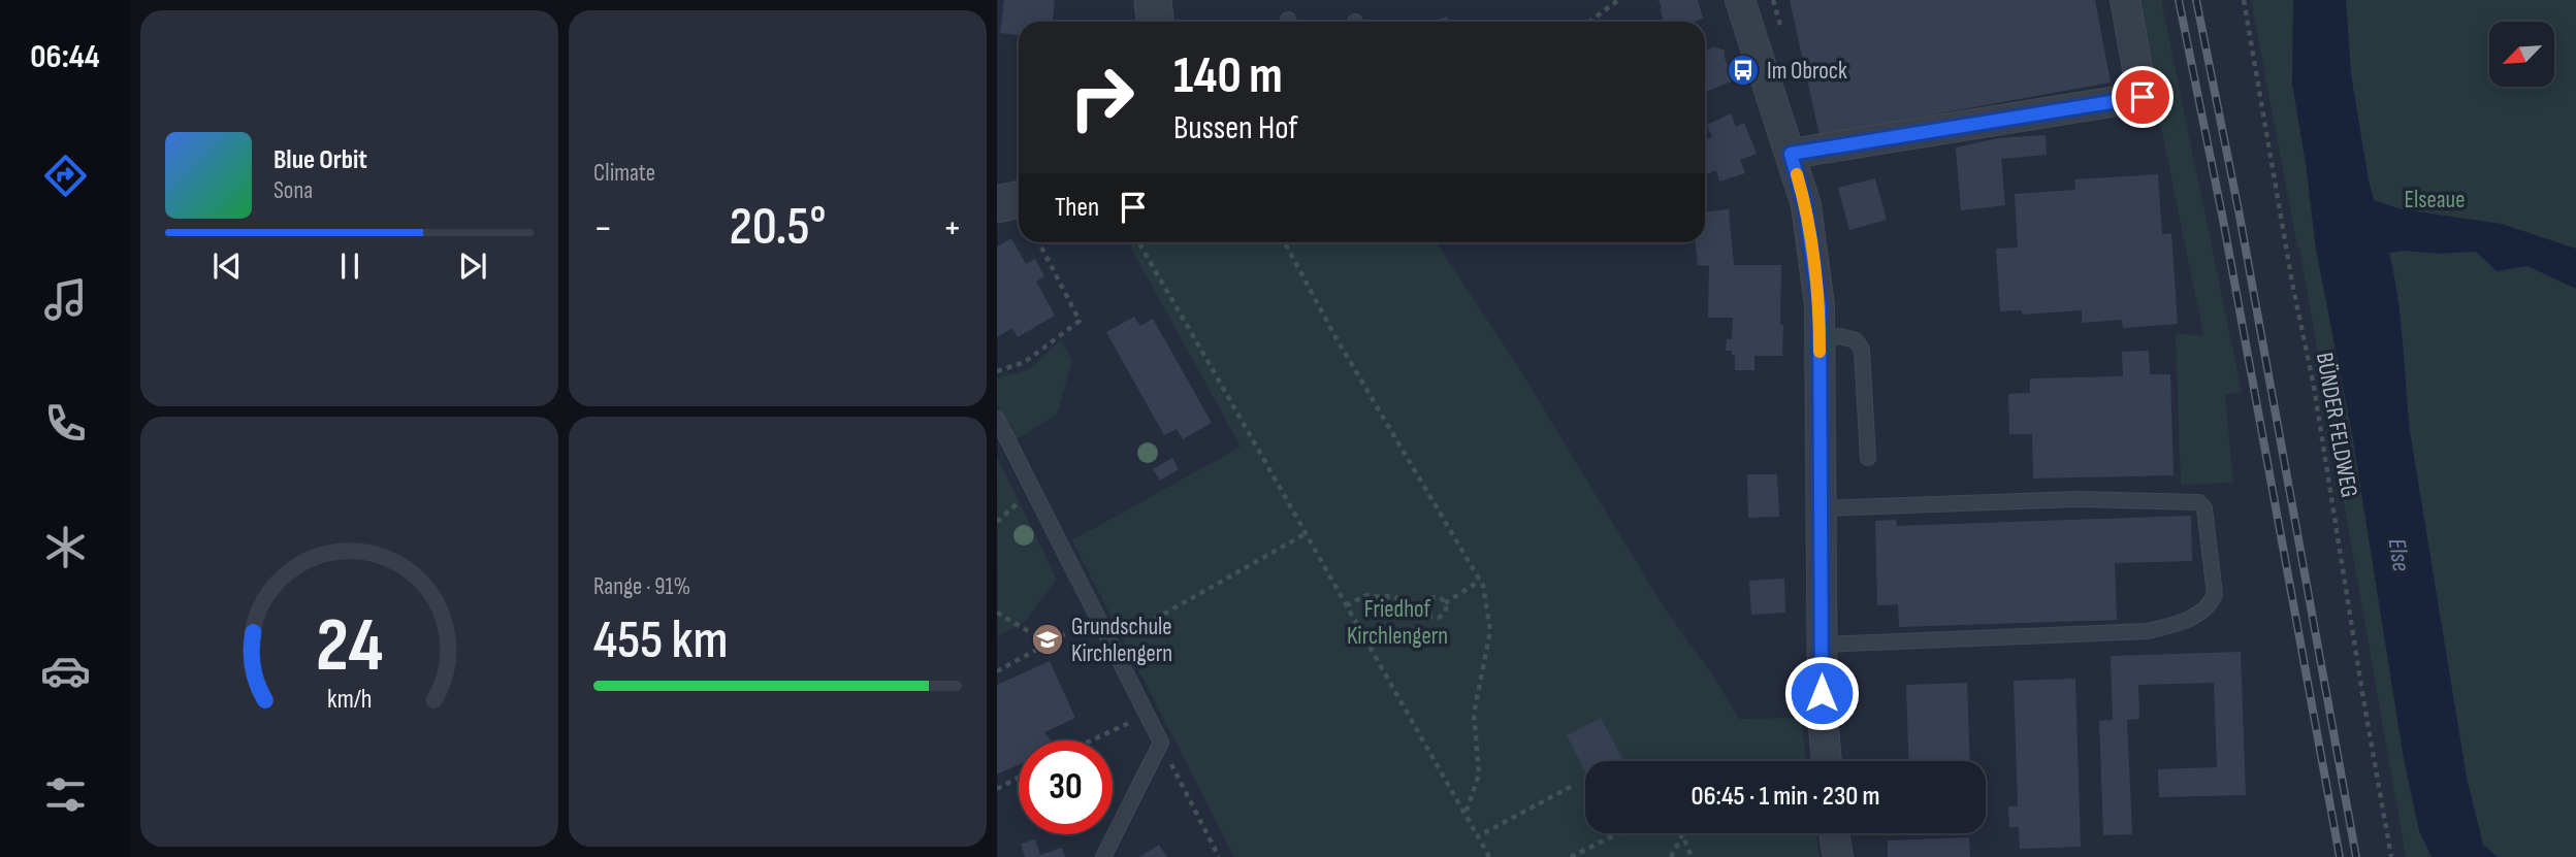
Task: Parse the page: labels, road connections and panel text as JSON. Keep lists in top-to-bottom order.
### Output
{
  "streets": {
    "path": ["BÜNDER FELDWEG"]
  },
  "water": ["Else"],
  "parks": ["Elseaue", "Friedhof Kirchlengern"],
  "places": {
    "bus stop": ["Im Obrock"],
    "school or university": ["Grundschule Kirchlengern"]
  },
  "north": "bottom left",
  "page": {
    "tabs": "06:44",
    "tile": [
      "Climate",
      ["Range · 91%", "455 km"]
    ],
    "turn": ["140 m", "Bussen Hof"],
    "song": ["Blue Orbit", "Sona"],
    "then": "Then",
    "heat": ["−", "20.5°", "+"],
    "limit": "30",
    "trip": "06:45 · 1 min · 230 m",
    "gauge": ["24", "km/h"]
  }
}
